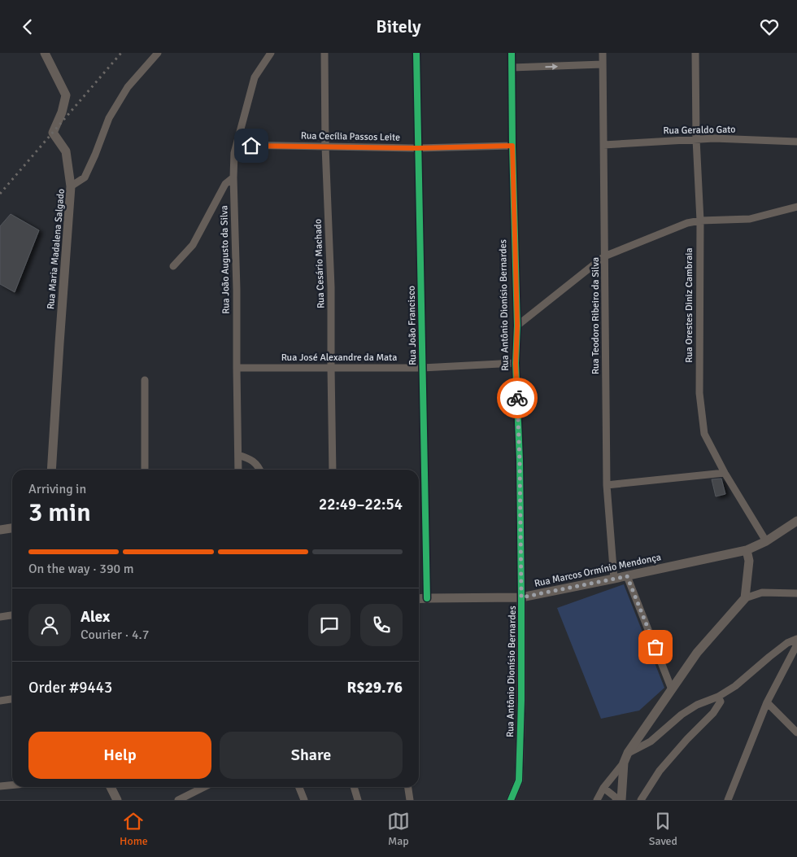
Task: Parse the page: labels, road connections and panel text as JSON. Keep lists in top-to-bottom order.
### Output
{
  "streets": {
    "street": [
      "Rua Geraldo Gato",
      "Rua Cecília Passos Leite",
      "Rua Maria Madalena Salgado",
      "Rua João Augusto da Silva",
      "Rua Cesário Machado",
      "Rua Antônio Dionísio Bernardes",
      "Rua Orestes Diniz Cambraia",
      "Rua Teodoro Ribeiro da Silva",
      "Rua João Francisco",
      "Rua José Alexandre da Mata",
      "Rua Marcos Ormínio Mendonça"
    ]
  },
  "crossings": [
    ["Rua Geraldo Gato", "Rua Orestes Diniz Cambraia"],
    ["Rua Geraldo Gato", "Rua Teodoro Ribeiro da Silva"],
    ["Rua Cecília Passos Leite", "Rua João Augusto da Silva"],
    ["Rua Cecília Passos Leite", "Rua Cesário Machado"],
    ["Rua Cecília Passos Leite", "Rua Antônio Dionísio Bernardes"],
    ["Rua Cecília Passos Leite", "Rua João Francisco"],
    ["Rua João Augusto da Silva", "Rua José Alexandre da Mata"],
    ["Rua Cesário Machado", "Rua José Alexandre da Mata"],
    ["Rua Antônio Dionísio Bernardes", "Rua José Alexandre da Mata"],
    ["Rua Antônio Dionísio Bernardes", "Rua Marcos Ormínio Mendonça"],
    ["Rua Orestes Diniz Cambraia", "Rua Marcos Ormínio Mendonça"],
    ["Rua Teodoro Ribeiro da Silva", "Rua Marcos Ormínio Mendonça"],
    ["Rua João Francisco", "Rua José Alexandre da Mata"],
    ["Rua João Francisco", "Rua Marcos Ormínio Mendonça"]
  ],
  "page": {
    "header": "Bitely",
    "heading": ["3 min", "Arriving in", "22:49–22:54"],
    "panel": [
      "Alex",
      "Courier · 4.7",
      "Order #9443",
      "R$29.76"
    ],
    "bar": "On the way · 390 m",
    "buttons": ["Help", "Share"],
    "tabs": ["Home", "Map", "Saved"]
  }
}
